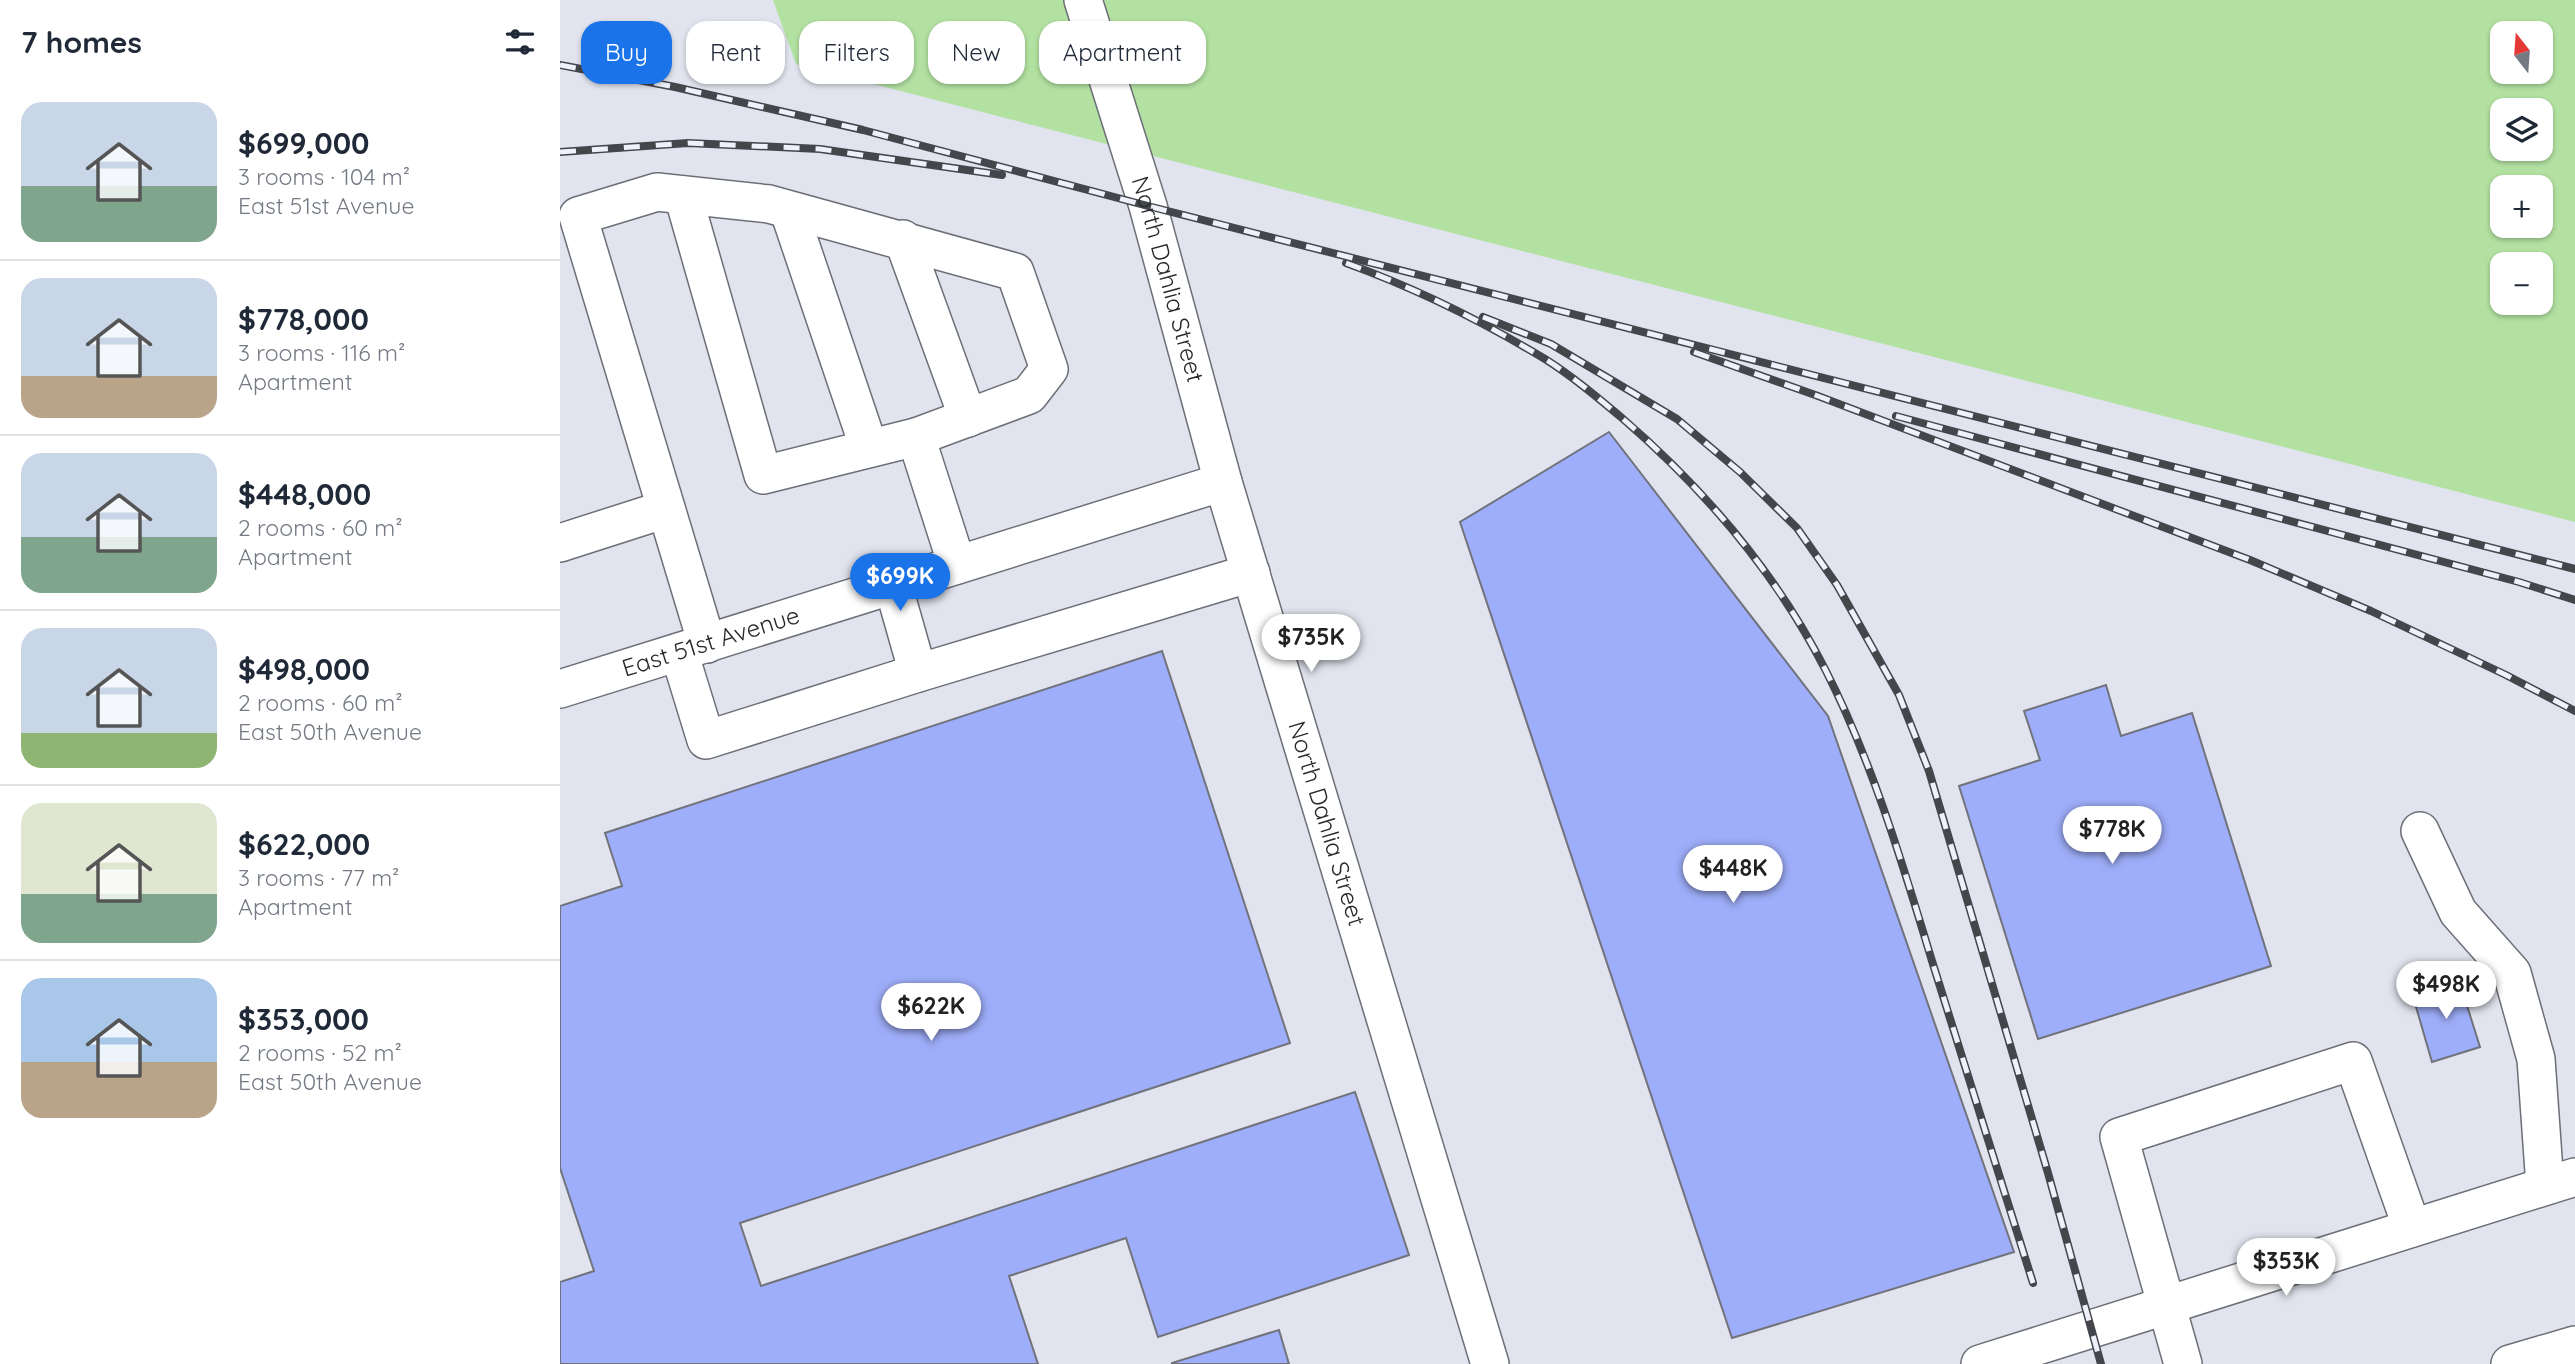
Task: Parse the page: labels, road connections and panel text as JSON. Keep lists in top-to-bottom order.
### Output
{
  "streets": {
    "street": ["North Dahlia Street", "East 51st Avenue"]
  },
  "crossings": [
    ["North Dahlia Street", "East 51st Avenue"]
  ],
  "north": "top",
  "page": {
    "heading": "7 homes",
    "map_buttons": ["+", "−"],
    "chip": [
      "Buy",
      "Rent",
      "Filters",
      "New",
      "Apartment"
    ],
    "list": [
      {
        "name": "$699,000",
        "note": "3 rooms · 104 m² · East 51st Avenue"
      },
      {
        "name": "$778,000",
        "note": "3 rooms · 116 m² · Apartment"
      },
      {
        "name": "$448,000",
        "note": "2 rooms · 60 m² · Apartment"
      },
      {
        "name": "$498,000",
        "note": "2 rooms · 60 m² · East 50th Avenue"
      },
      {
        "name": "$622,000",
        "note": "3 rooms · 77 m² · Apartment"
      },
      {
        "name": "$353,000",
        "note": "2 rooms · 52 m² · East 50th Avenue"
      }
    ],
    "price": [
      "$699K",
      "$735K",
      "$778K",
      "$448K",
      "$498K",
      "$622K",
      "$353K"
    ]
  }
}
